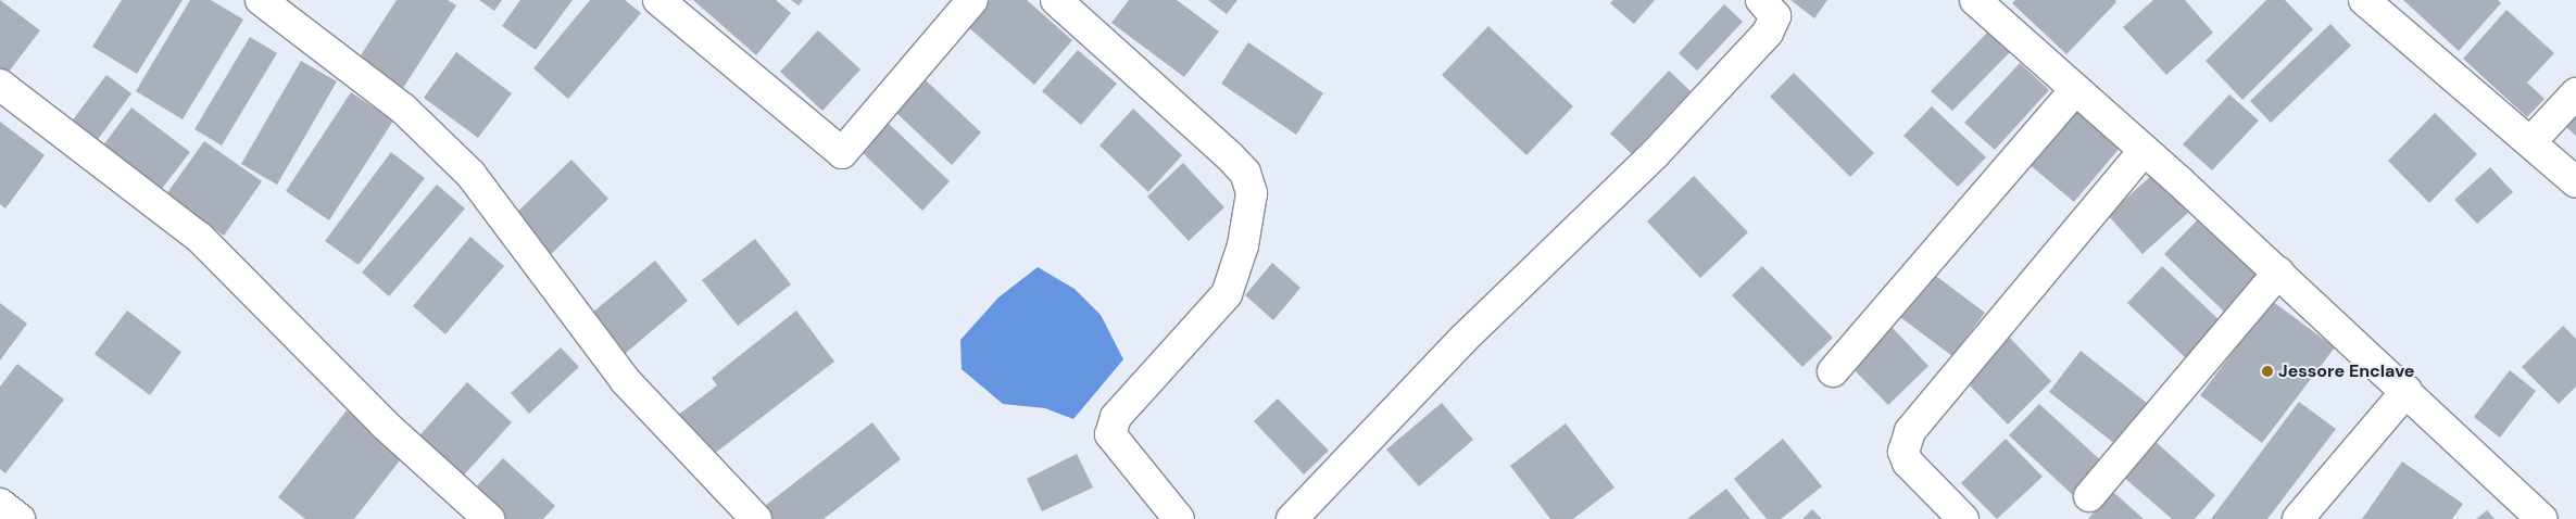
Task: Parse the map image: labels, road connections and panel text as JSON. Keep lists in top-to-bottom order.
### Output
{
  "places": ["Jessore Enclave"]
}
